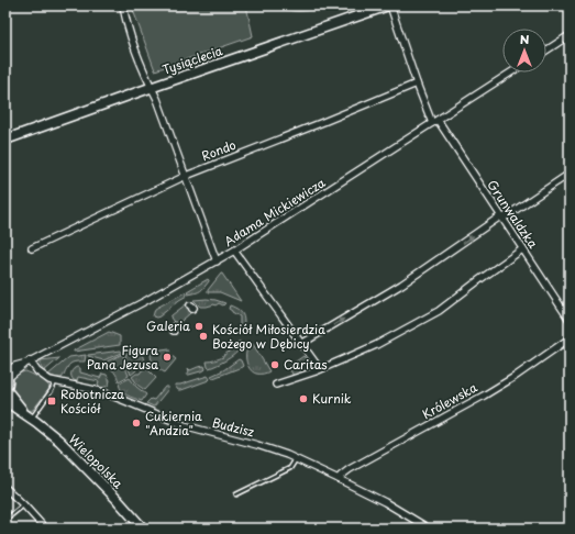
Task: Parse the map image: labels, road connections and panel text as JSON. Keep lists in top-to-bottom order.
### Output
{
  "streets": {
    "street": [
      "Tysiąclecia",
      "Rondo",
      "Adama Mickiewicza",
      "Grunwaldzka",
      "Królewska",
      "Budzisz",
      "Wielopolska"
    ]
  },
  "crossings": [
    ["Tysiąclecia", "Grunwaldzka"],
    ["Rondo", "Grunwaldzka"],
    ["Adama Mickiewicza", "Grunwaldzka"],
    ["Adama Mickiewicza", "Budzisz"],
    ["Królewska", "Budzisz"]
  ],
  "places": {
    "other": [
      "Galeria",
      "Kościół Miłosierdzia Bożego w Dębicy",
      "Figura Pana Jezusa",
      "Caritas",
      "Kurnik",
      "Cukiernia \"Andzia\""
    ],
    "transit": ["Robotnicza Kościół"]
  },
  "north": "top"
}
